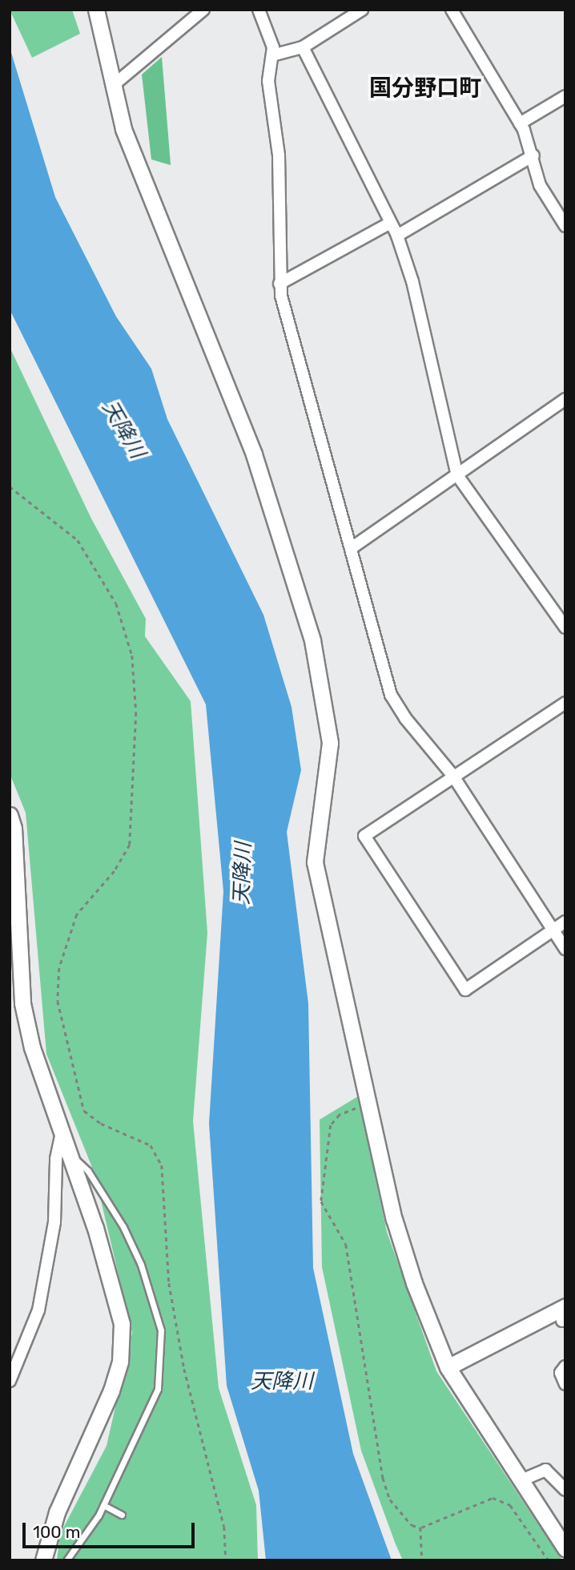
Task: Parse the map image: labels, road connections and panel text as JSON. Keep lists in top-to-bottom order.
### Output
{
  "districts": ["国分野口町"],
  "water": ["天降川"],
  "scale_bar": "100 m"
}
